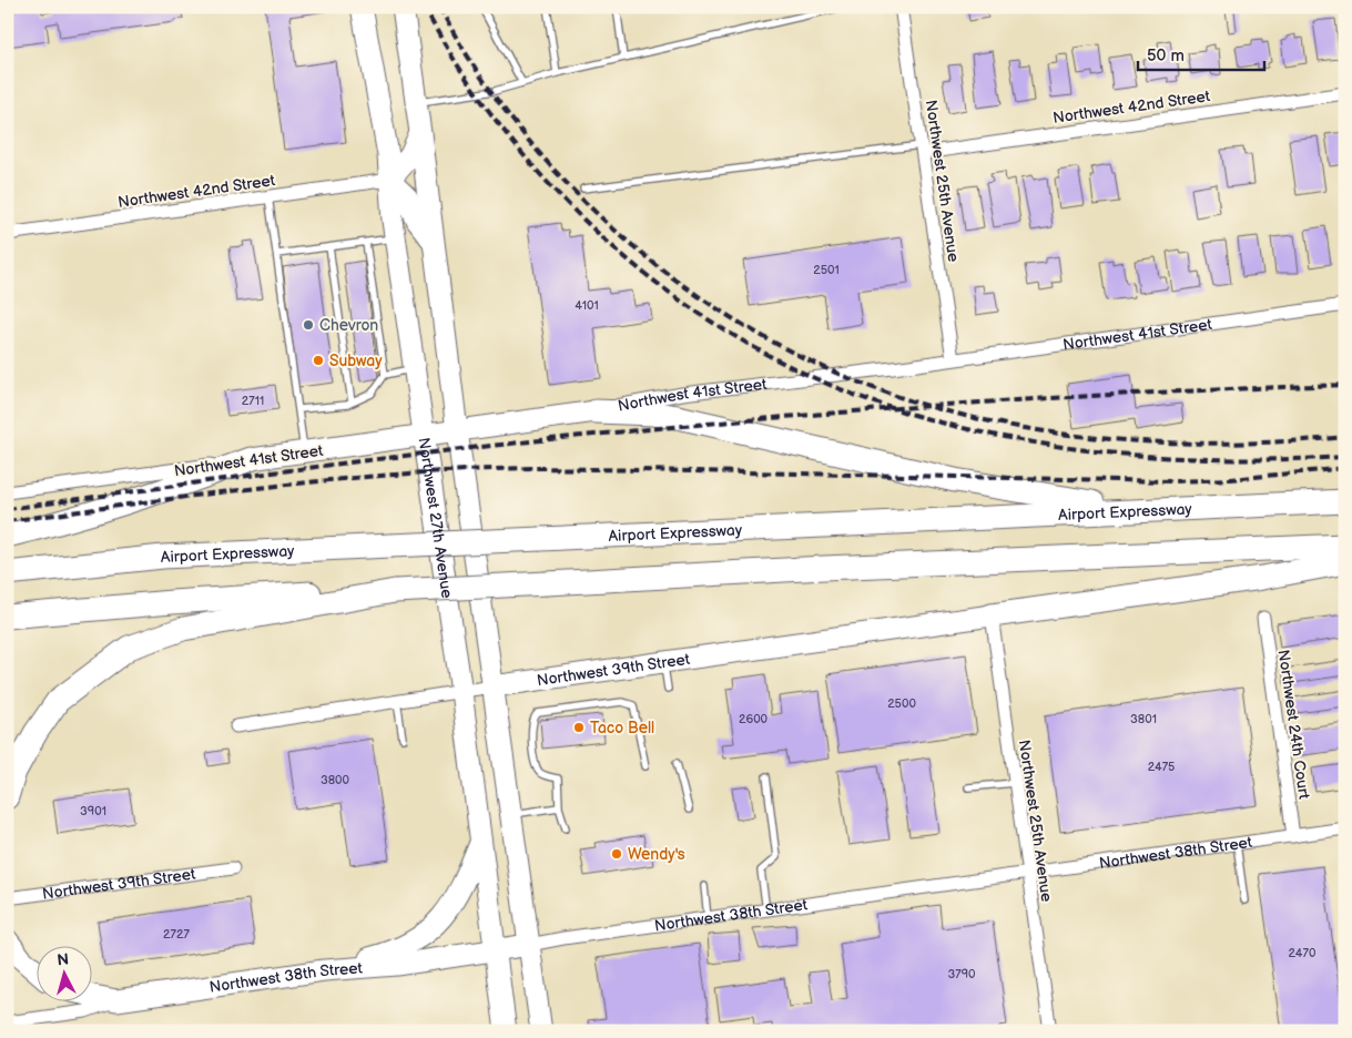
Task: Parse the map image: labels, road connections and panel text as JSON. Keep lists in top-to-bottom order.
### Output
{
  "streets": {
    "highway": ["Airport Expressway"],
    "main road": [
      "Northwest 41st Street",
      "Northwest 27th Avenue",
      "Northwest 39th Street",
      "Northwest 38th Street"
    ],
    "street": ["Northwest 42nd Street", "Northwest 25th Avenue", "Northwest 24th Court"]
  },
  "crossings": [
    ["Northwest 42nd Street", "Northwest 25th Avenue"],
    ["Northwest 42nd Street", "Northwest 27th Avenue"],
    ["Northwest 25th Avenue", "Northwest 41st Street"],
    ["Northwest 25th Avenue", "Northwest 39th Street"],
    ["Northwest 25th Avenue", "Northwest 38th Street"],
    ["Northwest 41st Street", "Northwest 27th Avenue"],
    ["Northwest 27th Avenue", "Northwest 39th Street"],
    ["Northwest 27th Avenue", "Northwest 38th Street"],
    ["Northwest 24th Court", "Northwest 38th Street"]
  ],
  "places": [
    "Chevron",
    "Subway",
    "Taco Bell",
    "Wendy's"
  ],
  "house_numbers": [
    "2501",
    "4101",
    "2711",
    "2500",
    "2600",
    "3801",
    "2475",
    "3800",
    "3901",
    "2727",
    "2470",
    "3790"
  ],
  "scale_bar": "50 m",
  "north": "top"
}
